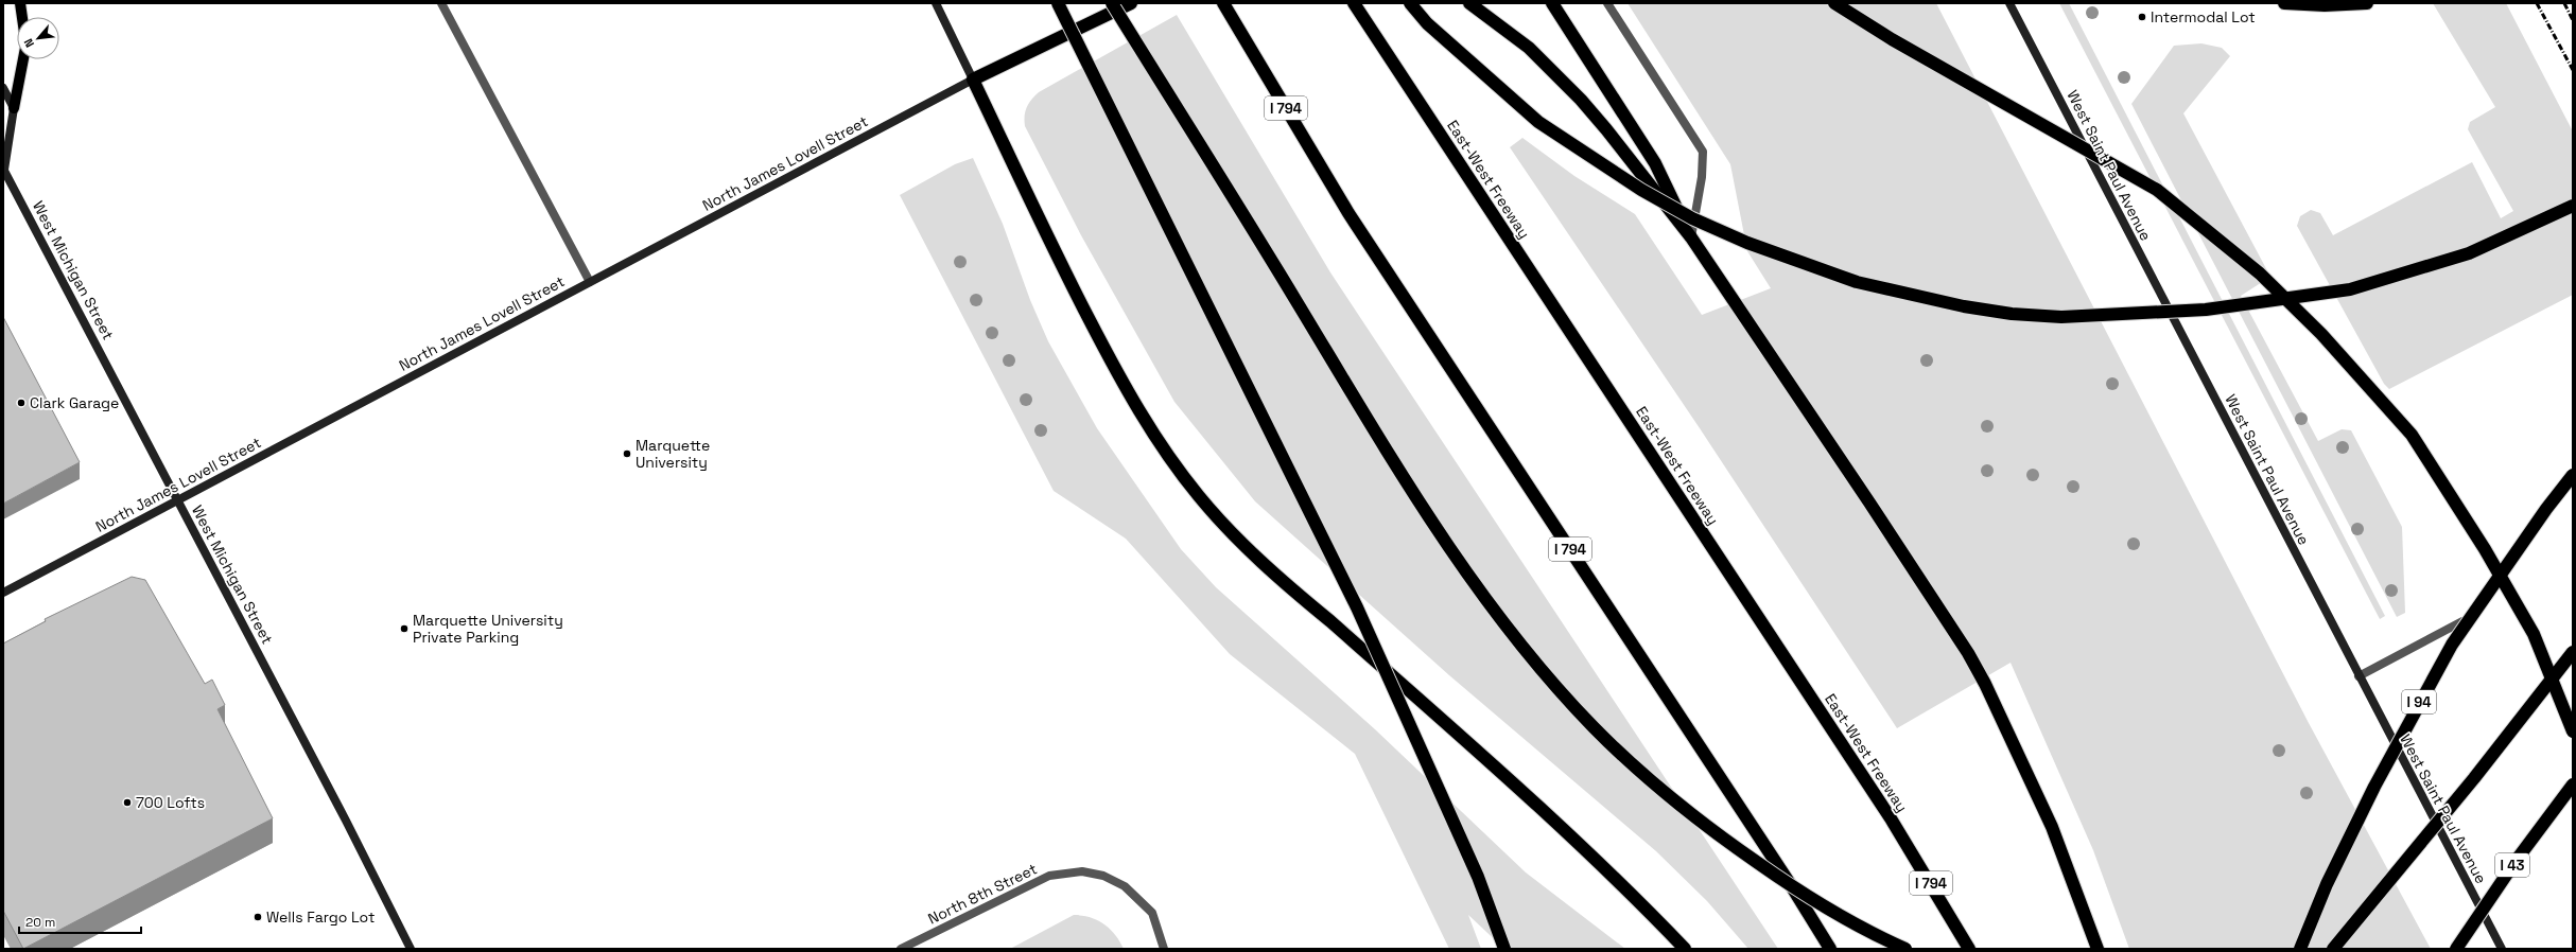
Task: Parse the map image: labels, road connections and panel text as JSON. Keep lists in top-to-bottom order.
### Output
{
  "streets": {
    "highway": [
      "I 794",
      "East-West Freeway",
      "I 94",
      "I 43"
    ],
    "street": [
      "North James Lovell Street",
      "West Saint Paul Avenue",
      "West Michigan Street",
      "North 8th Street"
    ]
  },
  "crossings": [
    ["North James Lovell Street", "West Michigan Street"]
  ],
  "places": [
    "Intermodal Lot",
    "Clark Garage",
    "Marquette University",
    "Marquette University Private Parking",
    "700 Lofts",
    "Wells Fargo Lot"
  ],
  "scale_bar": "20 m",
  "north": "bottom left"
}
